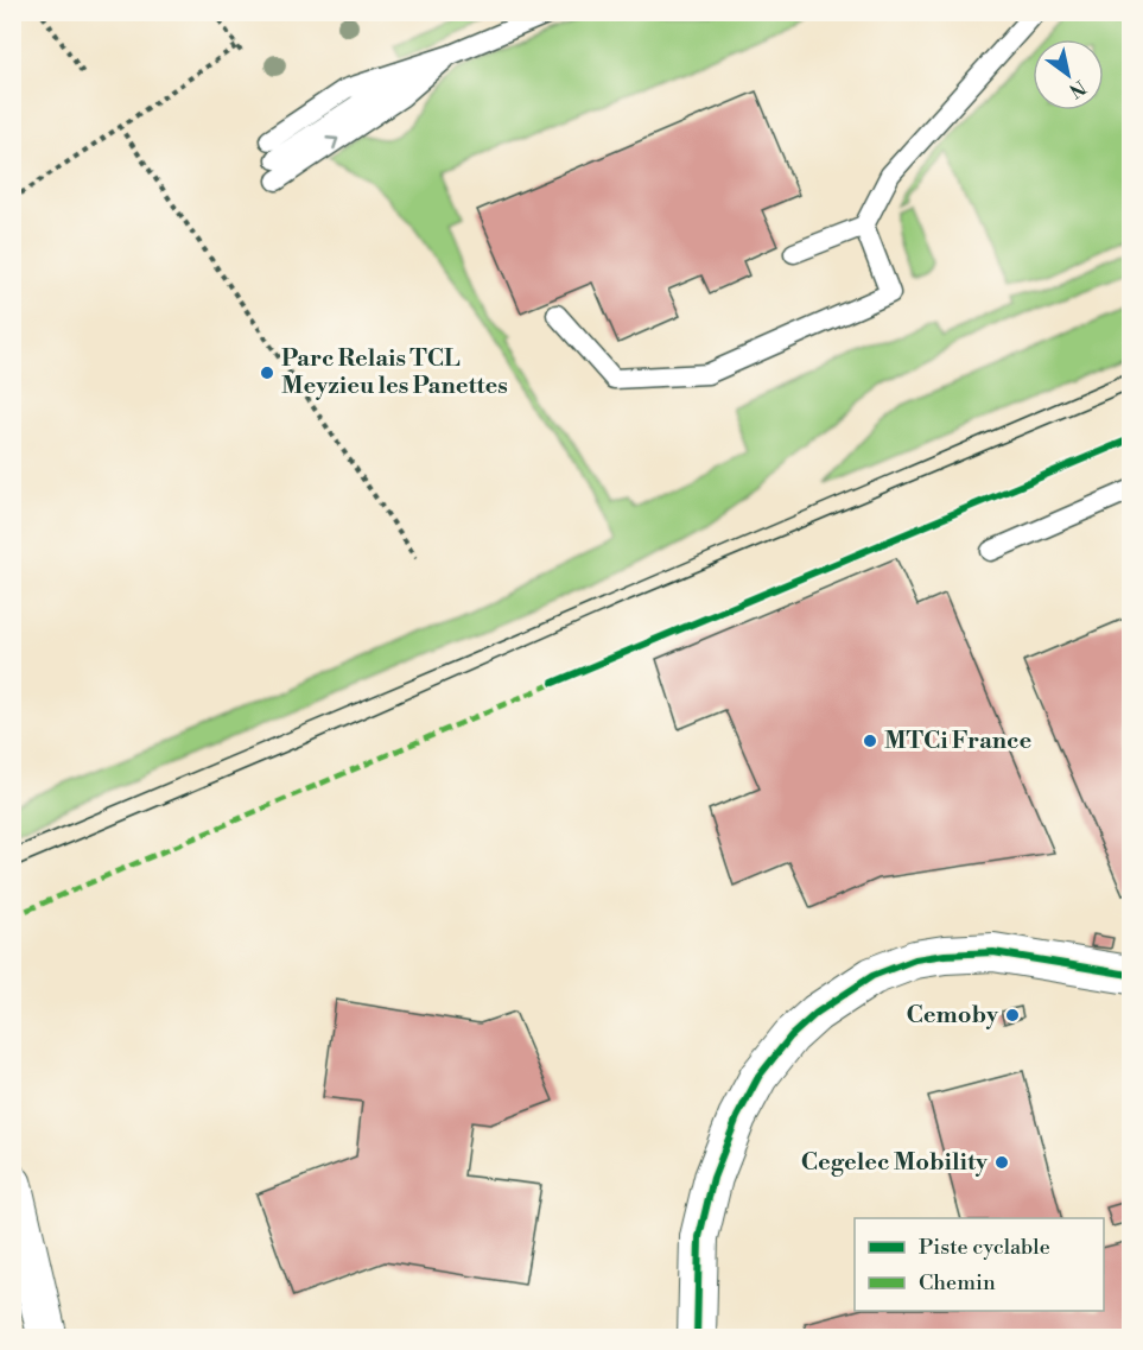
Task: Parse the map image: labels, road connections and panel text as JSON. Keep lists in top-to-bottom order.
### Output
{
  "places": [
    "Parc Relais TCL Meyzieu les Panettes",
    "MTCi France",
    "Cemoby",
    "Cegelec Mobility"
  ],
  "legend": ["Piste cyclable", "Chemin"],
  "north": "bottom right"
}
